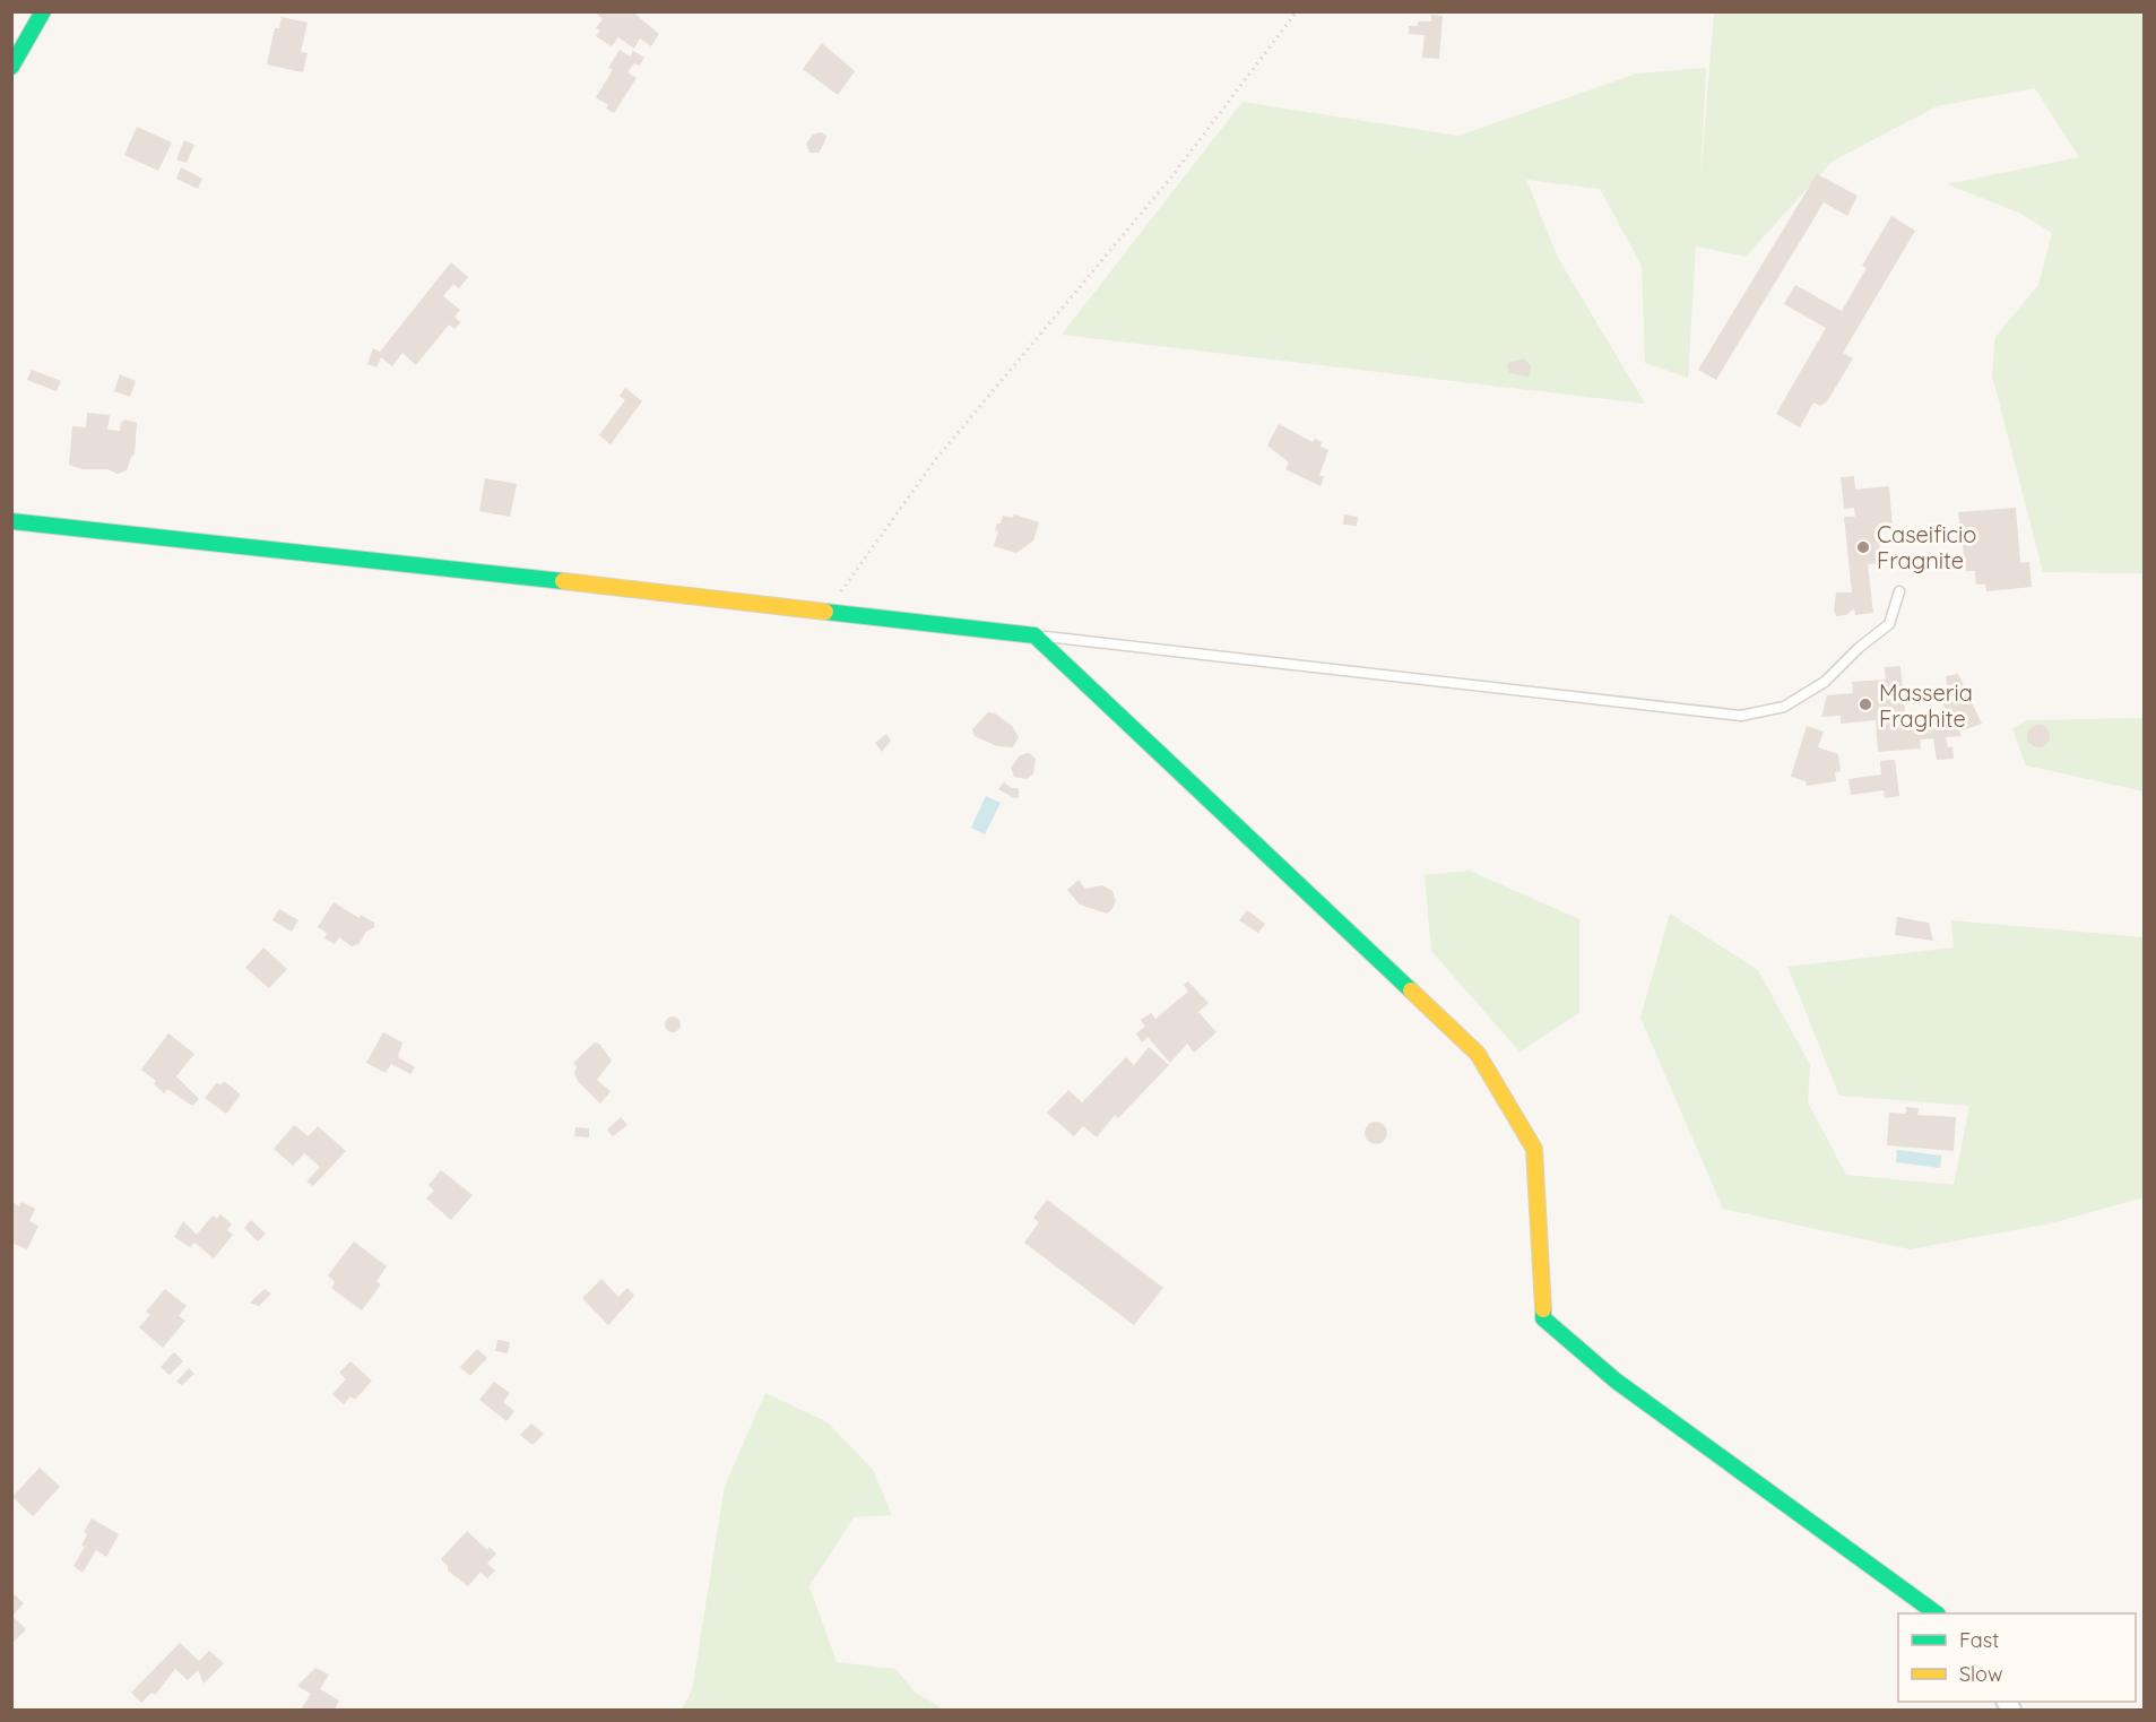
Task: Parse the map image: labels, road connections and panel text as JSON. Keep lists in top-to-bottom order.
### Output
{
  "places": ["Caseificio Fragnite", "Masseria Fraghite"],
  "legend": ["Fast", "Slow"]
}
